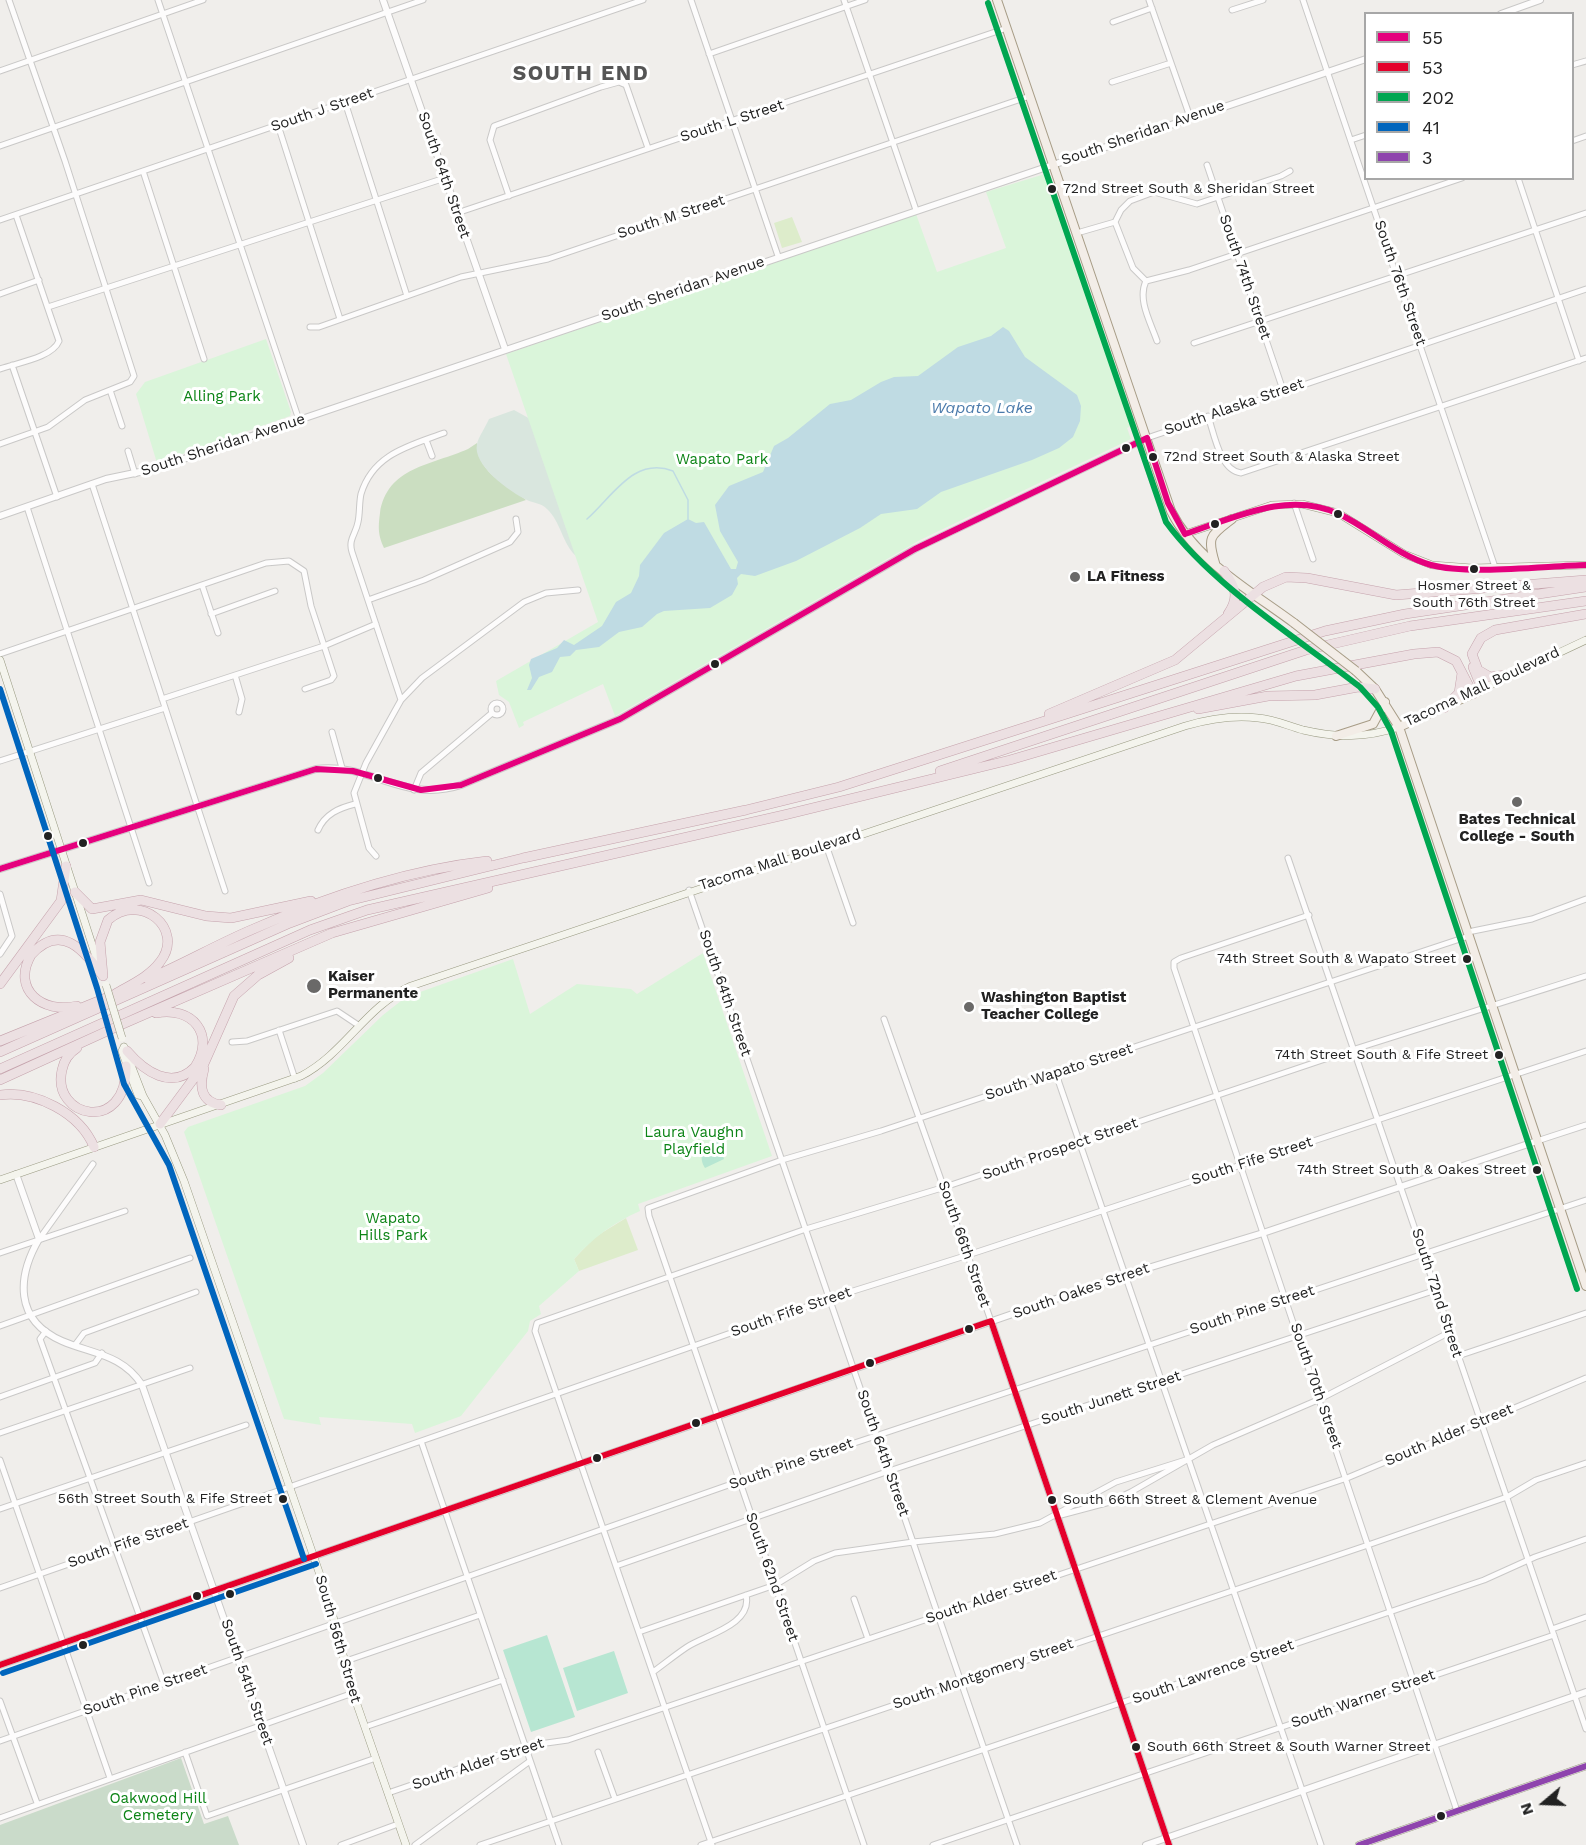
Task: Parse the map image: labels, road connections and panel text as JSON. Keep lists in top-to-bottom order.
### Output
{
  "streets": {
    "main road": ["Tacoma Mall Boulevard", "South 56th Street"],
    "street": [
      "South J Street",
      "South L Street",
      "South Sheridan Avenue",
      "South 64th Street",
      "South M Street",
      "South 74th Street",
      "South 76th Street",
      "South Alaska Street",
      "South Wapato Street",
      "South Prospect Street",
      "South Fife Street",
      "South 66th Street",
      "South Oakes Street",
      "South 72nd Street",
      "South Pine Street",
      "South 70th Street",
      "South Junett Street",
      "South Alder Street",
      "South 62nd Street",
      "South Lawrence Street",
      "South Montgomery Street",
      "South 54th Street",
      "South Warner Street"
    ]
  },
  "crossings": [
    ["South J Street", "South 64th Street"],
    ["South L Street", "South 64th Street"],
    ["South Sheridan Avenue", "South 64th Street"],
    ["South Sheridan Avenue", "South 76th Street"],
    ["South 64th Street", "South M Street"],
    ["South 64th Street", "Tacoma Mall Boulevard"],
    ["South 64th Street", "South Wapato Street"],
    ["South 64th Street", "South Prospect Street"],
    ["South 64th Street", "South Fife Street"],
    ["South 64th Street", "South Oakes Street"],
    ["South 64th Street", "South Pine Street"],
    ["South 64th Street", "South Junett Street"],
    ["South 64th Street", "South Alder Street"],
    ["South 64th Street", "South Lawrence Street"],
    ["South 64th Street", "South Montgomery Street"],
    ["South 64th Street", "South Warner Street"],
    ["South 74th Street", "South Alaska Street"],
    ["South 76th Street", "South Alaska Street"],
    ["South Alaska Street", "South 56th Street"],
    ["Tacoma Mall Boulevard", "South 56th Street"],
    ["South Wapato Street", "South 66th Street"],
    ["South Wapato Street", "South 72nd Street"],
    ["South Wapato Street", "South 70th Street"],
    ["South Wapato Street", "South 62nd Street"],
    ["South Prospect Street", "South Fife Street"],
    ["South Prospect Street", "South 66th Street"],
    ["South Prospect Street", "South 72nd Street"],
    ["South Prospect Street", "South 70th Street"],
    ["South Prospect Street", "South 62nd Street"],
    ["South Fife Street", "South 66th Street"],
    ["South Fife Street", "South 72nd Street"],
    ["South Fife Street", "South 70th Street"],
    ["South Fife Street", "South 62nd Street"],
    ["South Fife Street", "South 56th Street"],
    ["South Fife Street", "South 54th Street"],
    ["South 66th Street", "South Oakes Street"],
    ["South 66th Street", "South Pine Street"],
    ["South 66th Street", "South Junett Street"],
    ["South 66th Street", "South Alder Street"],
    ["South 66th Street", "South Lawrence Street"],
    ["South 66th Street", "South Montgomery Street"],
    ["South 66th Street", "South Warner Street"],
    ["South Oakes Street", "South 72nd Street"],
    ["South Oakes Street", "South 70th Street"],
    ["South Oakes Street", "South 62nd Street"],
    ["South Oakes Street", "South 56th Street"],
    ["South Oakes Street", "South 54th Street"],
    ["South 72nd Street", "South Pine Street"],
    ["South 72nd Street", "South 70th Street"],
    ["South 72nd Street", "South Junett Street"],
    ["South 72nd Street", "South Alder Street"],
    ["South 72nd Street", "South Lawrence Street"],
    ["South 72nd Street", "South Montgomery Street"],
    ["South 72nd Street", "South Warner Street"],
    ["South Pine Street", "South 70th Street"],
    ["South Pine Street", "South 62nd Street"],
    ["South Pine Street", "South 56th Street"],
    ["South Pine Street", "South 54th Street"],
    ["South 70th Street", "South Junett Street"],
    ["South 70th Street", "South Alder Street"],
    ["South 70th Street", "South Lawrence Street"],
    ["South 70th Street", "South Montgomery Street"],
    ["South 70th Street", "South Warner Street"],
    ["South Junett Street", "South 62nd Street"],
    ["South Alder Street", "South 62nd Street"],
    ["South Alder Street", "South 56th Street"],
    ["South 62nd Street", "South Lawrence Street"],
    ["South 62nd Street", "South Montgomery Street"]
  ],
  "districts": ["SOUTH END"],
  "water": ["Wapato Lake"],
  "parks": [
    "Alling Park",
    "Wapato Park",
    "Laura Vaughn Playfield",
    "Wapato Hills Park",
    "Oakwood Hill Cemetery"
  ],
  "places": [
    "72nd Street South & Sheridan Street",
    "72nd Street South & Alaska Street",
    "Hosmer Street & South 76th Street",
    "LA Fitness",
    "Bates Technical College - South",
    "74th Street South & Wapato Street",
    "Kaiser Permanente",
    "Washington Baptist Teacher College",
    "74th Street South & Fife Street",
    "74th Street South & Oakes Street",
    "56th Street South & Fife Street",
    "South 66th Street & Clement Avenue",
    "South 66th Street & South Warner Street"
  ],
  "lines": [
    "transit line 202",
    "transit line 55",
    "transit line 41",
    "transit line 53",
    "transit line 3"
  ],
  "legend": [
    "55",
    "53",
    "202",
    "41",
    "3"
  ],
  "north": "left"
}
